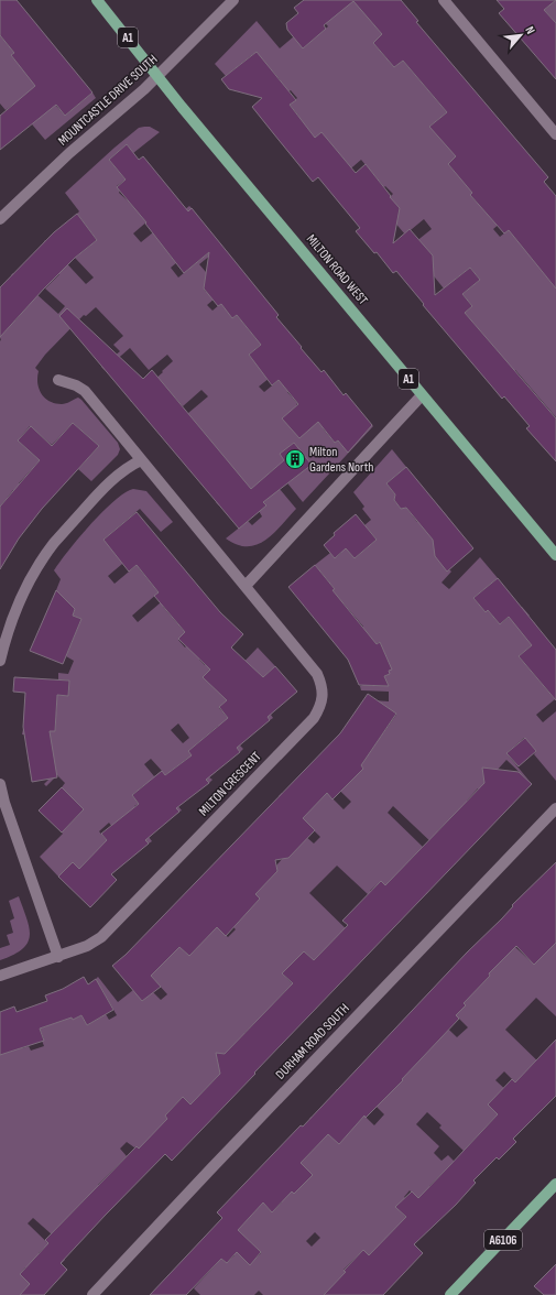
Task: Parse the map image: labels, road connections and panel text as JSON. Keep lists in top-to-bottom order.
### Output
{
  "streets": {
    "main road": ["A1", "MILTON ROAD WEST", "A6106"],
    "street": ["MOUNTCASTLE DRIVE SOUTH", "MILTON CRESCENT", "DURHAM ROAD SOUTH"]
  },
  "crossings": [
    ["MOUNTCASTLE DRIVE SOUTH", "MILTON ROAD WEST"]
  ],
  "places": {
    "building": ["Milton Gardens North"]
  },
  "north": "top right"
}
